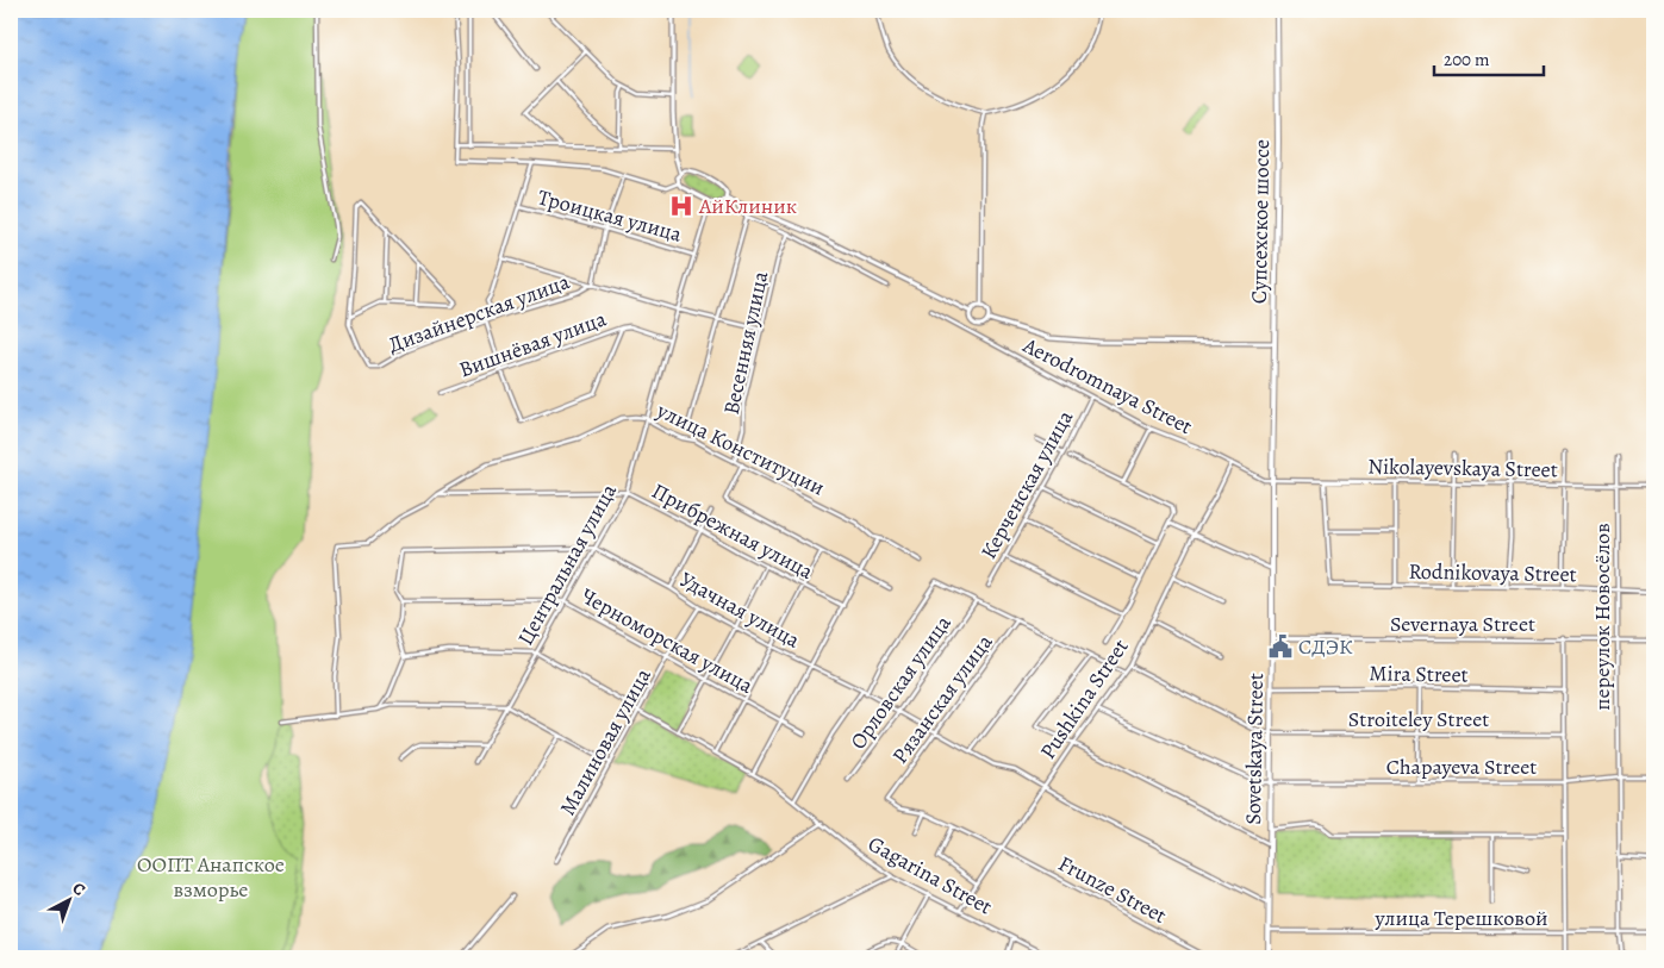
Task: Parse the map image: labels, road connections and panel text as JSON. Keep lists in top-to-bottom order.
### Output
{
  "streets": {
    "main road": ["Супсехское шоссе", "Sovetskaya Street"],
    "street": [
      "Троицкая улица",
      "Дизайнерская улица",
      "Весенняя улица",
      "Вишнёвая улица",
      "Aerodromnaya Street",
      "улица Конституции",
      "Nikolayevskaya Street",
      "Керченская улица",
      "Прибрежная улица",
      "Центральная улица",
      "Rodnikovaya Street",
      "Удачная улица",
      "переулок Новосёлов",
      "Severnaya Street",
      "Черноморская улица",
      "Mira Street",
      "Орловская улица",
      "Рязанская улица",
      "Pushkina Street",
      "Stroiteley Street",
      "Малиновая улица",
      "Chapayeva Street",
      "Gagarina Street",
      "Frunze Street",
      "улица Терешковой"
    ]
  },
  "crossings": [
    ["Троицкая улица", "Центральная улица"],
    ["Супсехское шоссе", "Sovetskaya Street"],
    ["Весенняя улица", "улица Конституции"],
    ["Вишнёвая улица", "Центральная улица"],
    ["Aerodromnaya Street", "Nikolayevskaya Street"],
    ["Aerodromnaya Street", "Керченская улица"],
    ["Aerodromnaya Street", "Pushkina Street"],
    ["Aerodromnaya Street", "Sovetskaya Street"],
    ["улица Конституции", "Прибрежная улица"],
    ["улица Конституции", "Центральная улица"],
    ["Nikolayevskaya Street", "переулок Новосёлов"],
    ["Nikolayevskaya Street", "Sovetskaya Street"],
    ["Прибрежная улица", "Центральная улица"],
    ["Центральная улица", "Удачная улица"],
    ["Центральная улица", "Черноморская улица"],
    ["Центральная улица", "Gagarina Street"],
    ["Rodnikovaya Street", "переулок Новосёлов"],
    ["Удачная улица", "Черноморская улица"],
    ["Удачная улица", "Орловская улица"],
    ["Удачная улица", "Рязанская улица"],
    ["Удачная улица", "Pushkina Street"],
    ["Удачная улица", "Малиновая улица"],
    ["переулок Новосёлов", "Severnaya Street"],
    ["переулок Новосёлов", "Chapayeva Street"],
    ["переулок Новосёлов", "улица Терешковой"],
    ["Severnaya Street", "Sovetskaya Street"],
    ["Черноморская улица", "Малиновая улица"],
    ["Mira Street", "Sovetskaya Street"],
    ["Рязанская улица", "Frunze Street"],
    ["Pushkina Street", "Stroiteley Street"],
    ["Pushkina Street", "Chapayeva Street"],
    ["Pushkina Street", "Gagarina Street"],
    ["Pushkina Street", "Frunze Street"],
    ["Stroiteley Street", "Sovetskaya Street"],
    ["Малиновая улица", "Gagarina Street"],
    ["Sovetskaya Street", "Chapayeva Street"],
    ["Sovetskaya Street", "улица Терешковой"]
  ],
  "parks": ["ООПТ Анапское взморье"],
  "places": {
    "hospital": ["АйКлиник"],
    "public building": ["СДЭК"]
  },
  "scale_bar": "200 m",
  "north": "top right"
}
